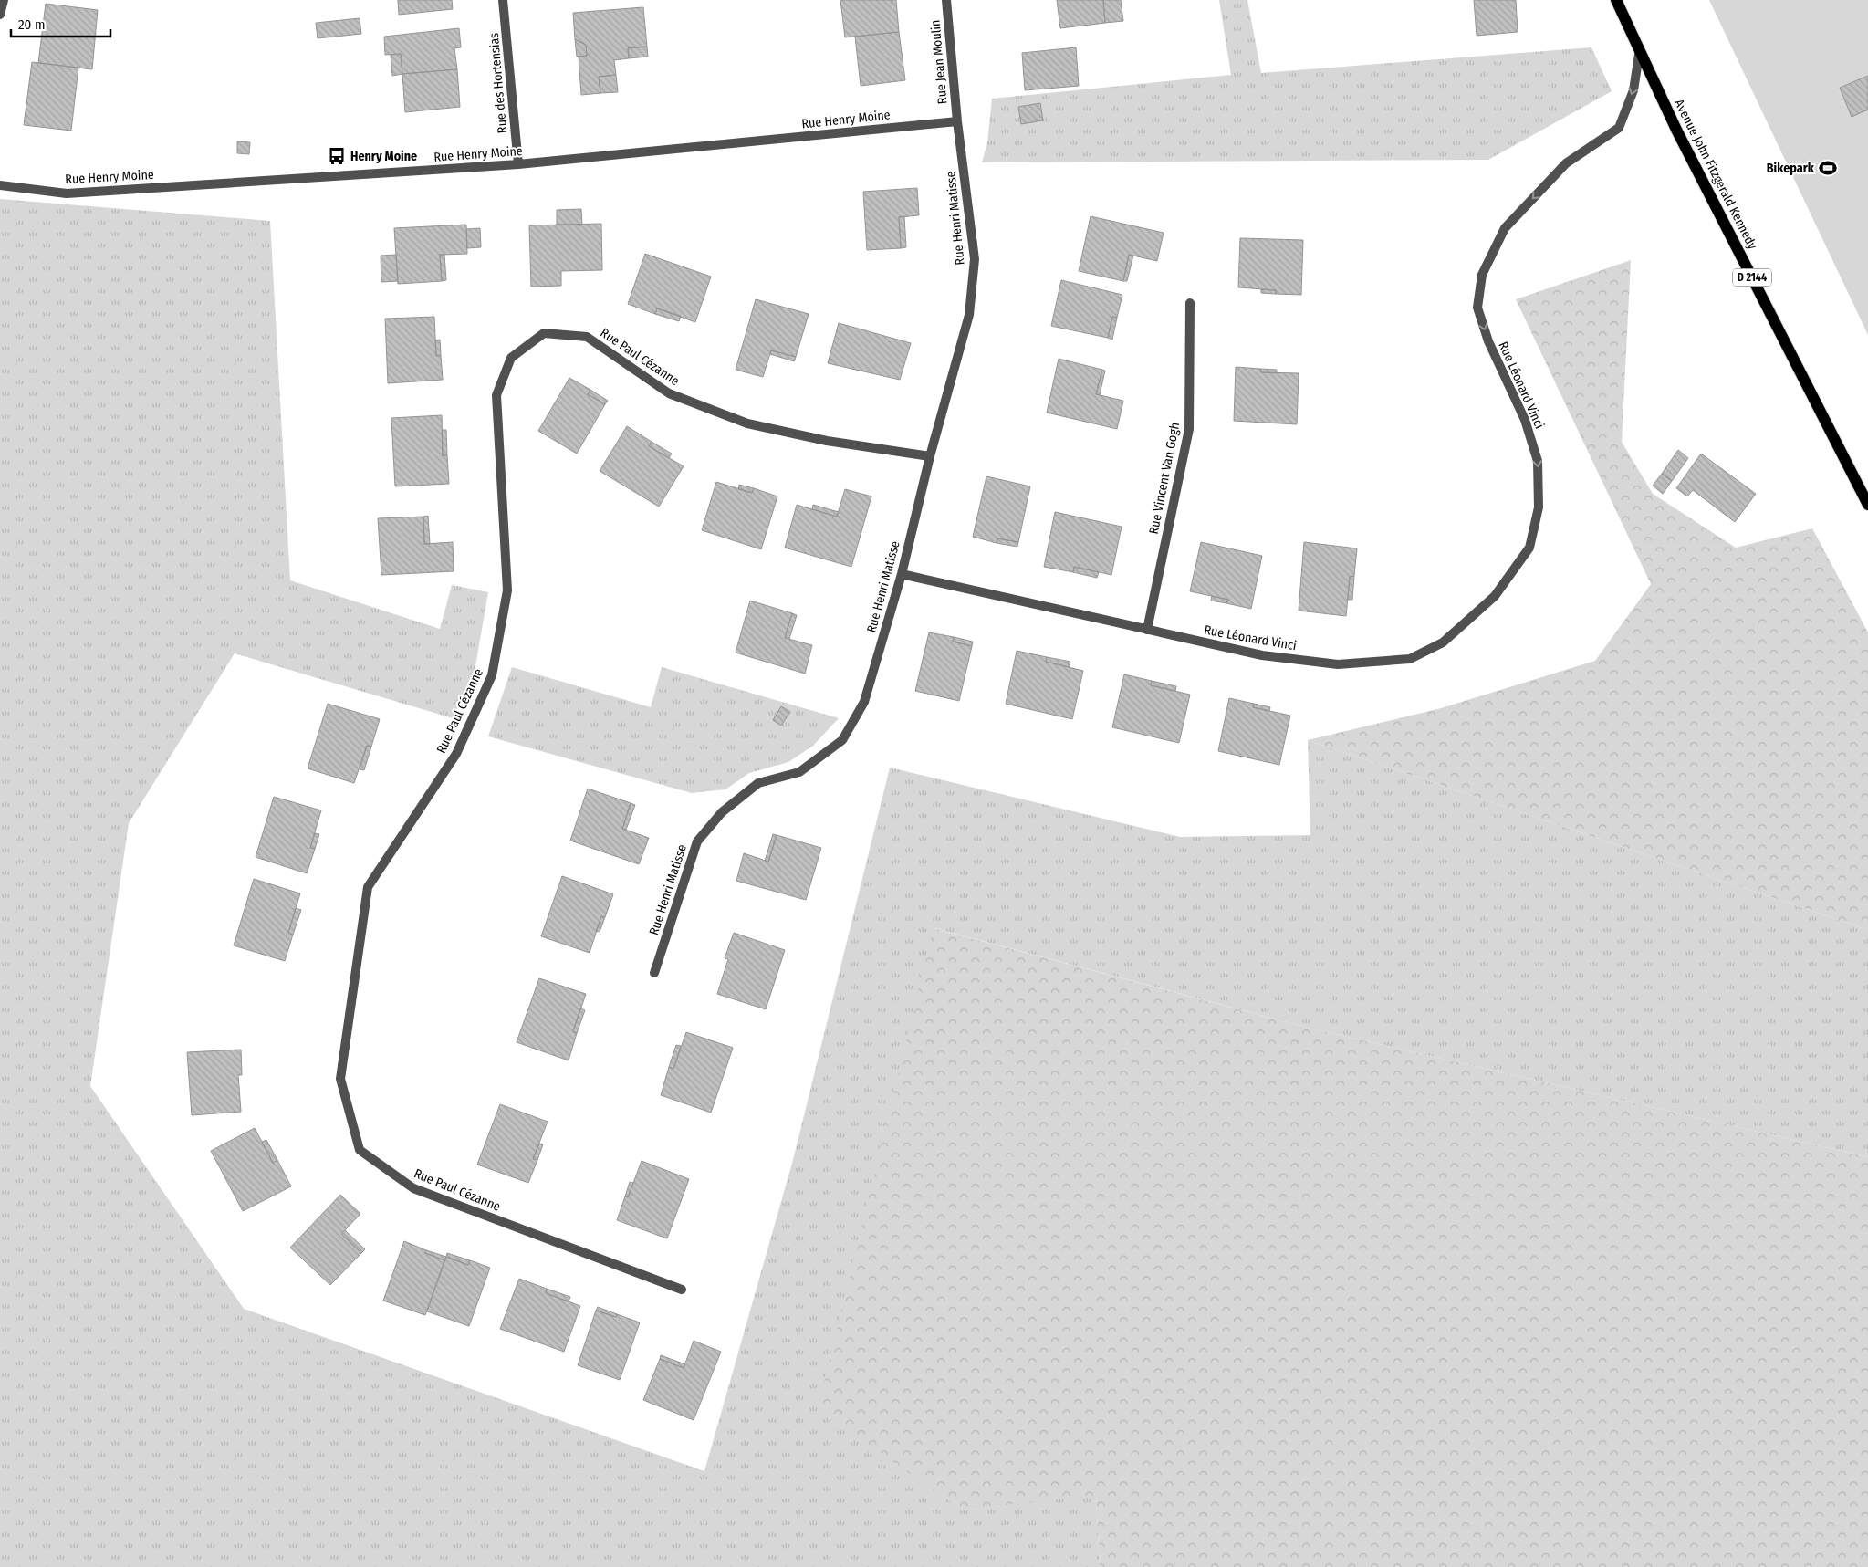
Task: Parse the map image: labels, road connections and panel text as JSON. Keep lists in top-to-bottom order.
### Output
{
  "streets": {
    "main road": ["Avenue John Fitzgerald Kennedy", "D 2144"],
    "street": [
      "Rue Jean Moulin",
      "Rue des Hortensias",
      "Rue Henry Moine",
      "Rue Henri Matisse",
      "Rue Paul Cézanne",
      "Rue Léonard Vinci",
      "Rue Vincent Van Gogh"
    ]
  },
  "crossings": [
    ["Rue Jean Moulin", "Rue Henry Moine"],
    ["Rue Jean Moulin", "Rue Henri Matisse"],
    ["Rue des Hortensias", "Rue Henry Moine"],
    ["Rue Henry Moine", "Rue Henri Matisse"],
    ["Avenue John Fitzgerald Kennedy", "Rue Léonard Vinci"],
    ["Rue Henri Matisse", "Rue Paul Cézanne"],
    ["Rue Henri Matisse", "Rue Léonard Vinci"],
    ["Rue Léonard Vinci", "Rue Vincent Van Gogh"]
  ],
  "places": {
    "bus stop": ["Henry Moine"],
    "sports": ["Bikepark"]
  },
  "scale_bar": "20 m"
}
